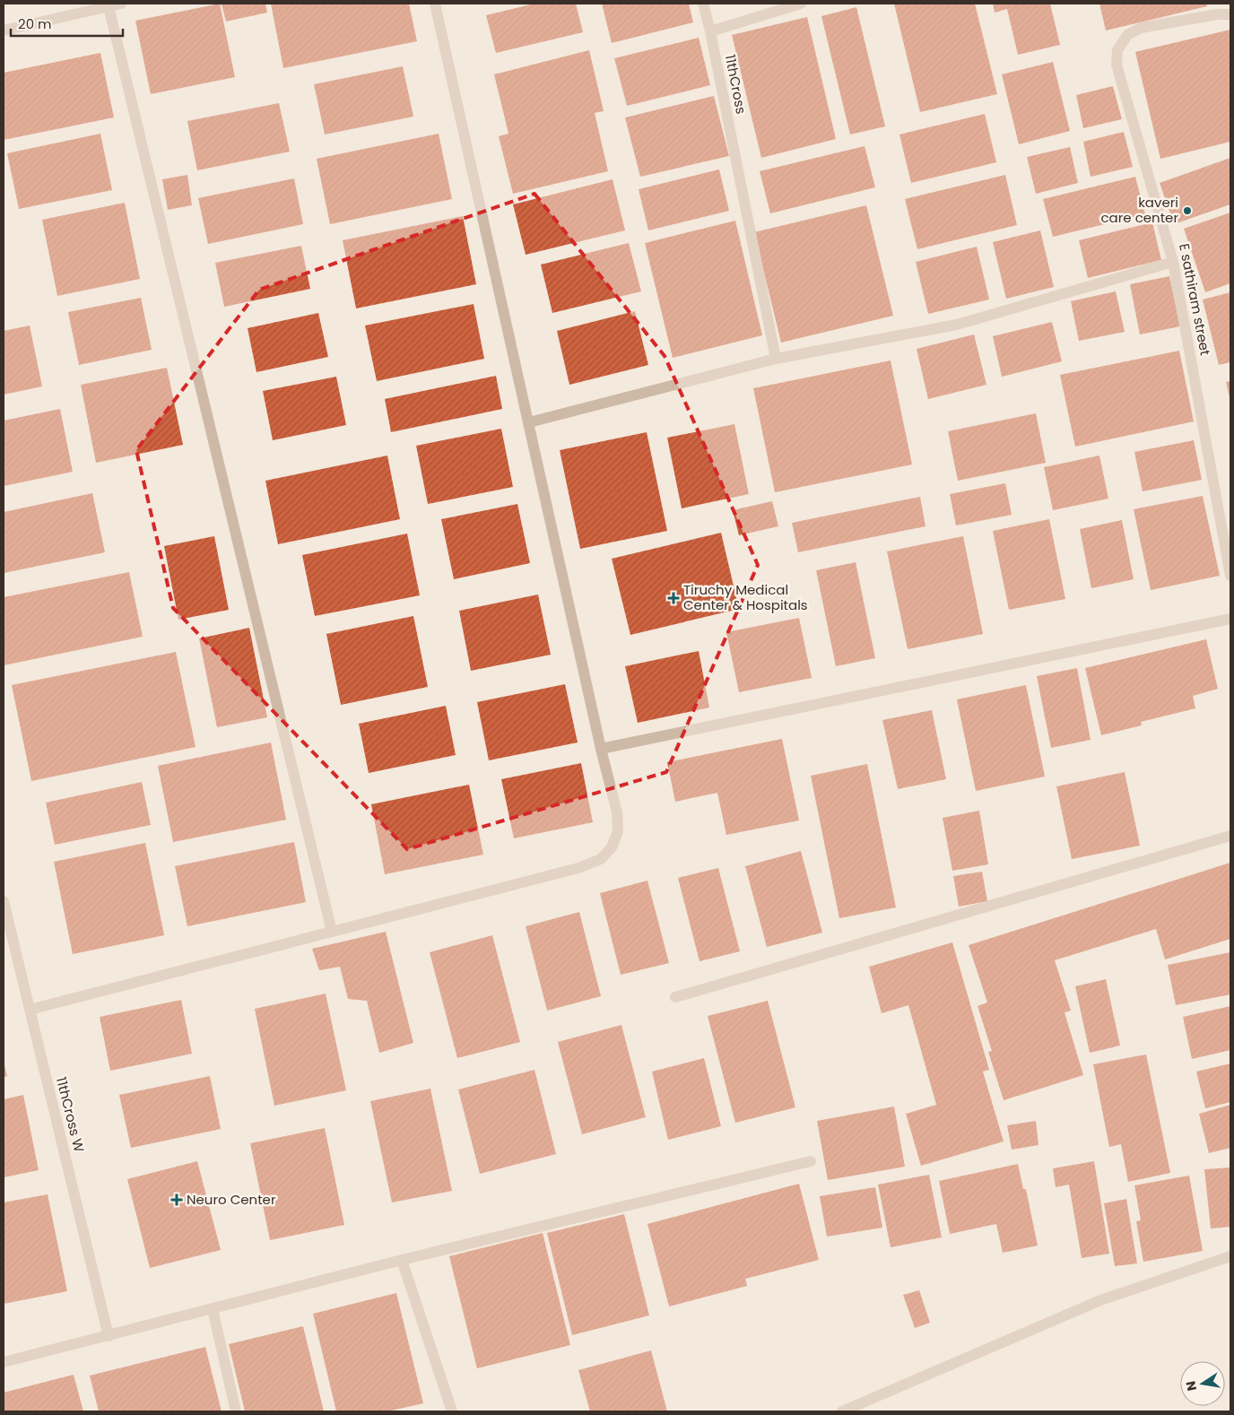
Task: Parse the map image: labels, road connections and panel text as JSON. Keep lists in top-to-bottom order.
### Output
{
  "streets": {
    "street": ["11thCross", "E sathiram street", "11thCross W"]
  },
  "places": {
    "other": ["kaveri care center"],
    "health": ["Tiruchy Medical Center & Hospitals", "Neuro Center"]
  },
  "scale_bar": "20 m",
  "north": "left"
}
